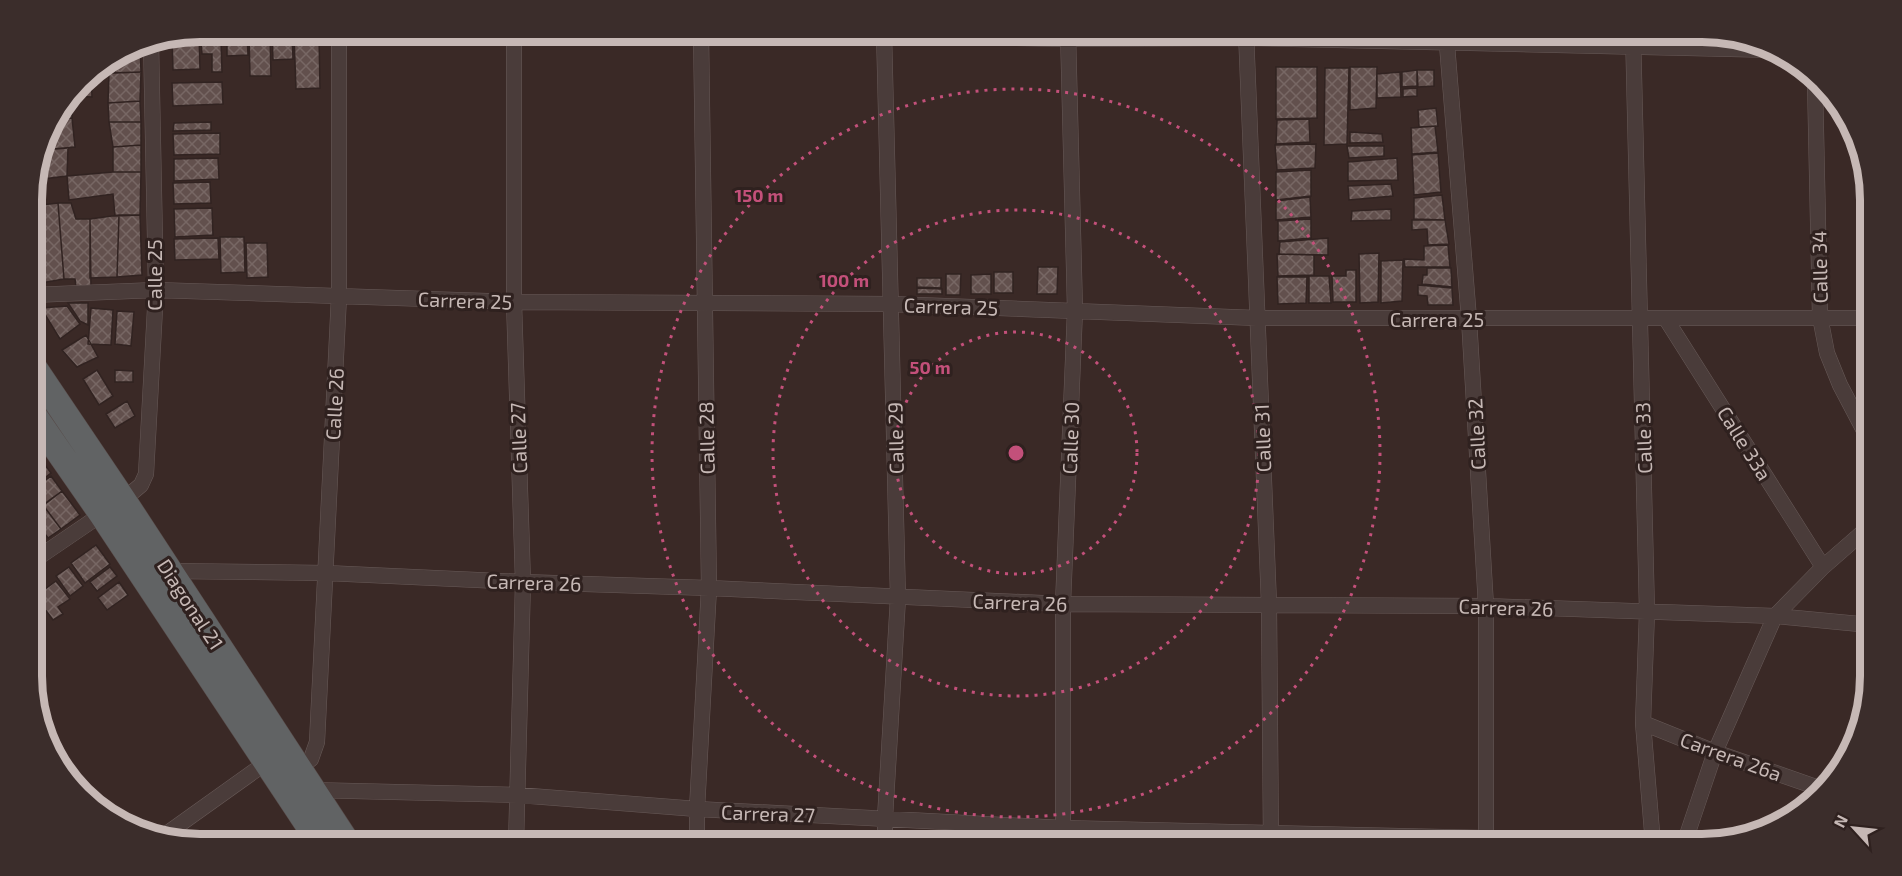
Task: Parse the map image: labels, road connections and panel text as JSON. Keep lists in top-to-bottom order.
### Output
{
  "streets": {
    "highway": ["Diagonal 21"],
    "street": [
      "Calle 34",
      "Calle 25",
      "Carrera 25",
      "Calle 26",
      "Calle 32",
      "Calle 27",
      "Calle 28",
      "Calle 29",
      "Calle 30",
      "Calle 31",
      "Calle 33",
      "Calle 33a",
      "Carrera 26",
      "Carrera 26a",
      "Carrera 27"
    ]
  },
  "crossings": [
    ["Calle 34", "Carrera 25"],
    ["Calle 25", "Carrera 25"],
    ["Calle 25", "Diagonal 21"],
    ["Carrera 25", "Calle 26"],
    ["Carrera 25", "Calle 32"],
    ["Carrera 25", "Calle 27"],
    ["Carrera 25", "Calle 28"],
    ["Carrera 25", "Calle 29"],
    ["Carrera 25", "Calle 30"],
    ["Carrera 25", "Calle 31"],
    ["Carrera 25", "Calle 33"],
    ["Carrera 25", "Calle 33a"],
    ["Calle 26", "Carrera 26"],
    ["Calle 26", "Diagonal 21"],
    ["Calle 26", "Carrera 27"],
    ["Calle 32", "Carrera 26"],
    ["Calle 27", "Carrera 26"],
    ["Calle 27", "Carrera 27"],
    ["Calle 28", "Carrera 26"],
    ["Calle 28", "Carrera 27"],
    ["Calle 29", "Carrera 26"],
    ["Calle 29", "Carrera 27"],
    ["Calle 30", "Carrera 26"],
    ["Calle 30", "Carrera 27"],
    ["Calle 31", "Carrera 26"],
    ["Calle 33", "Carrera 26"],
    ["Calle 33", "Carrera 26a"],
    ["Carrera 26", "Diagonal 21"],
    ["Diagonal 21", "Carrera 27"]
  ],
  "north": "top left",
  "rings": ["150 m", "100 m", "50 m"]
}
